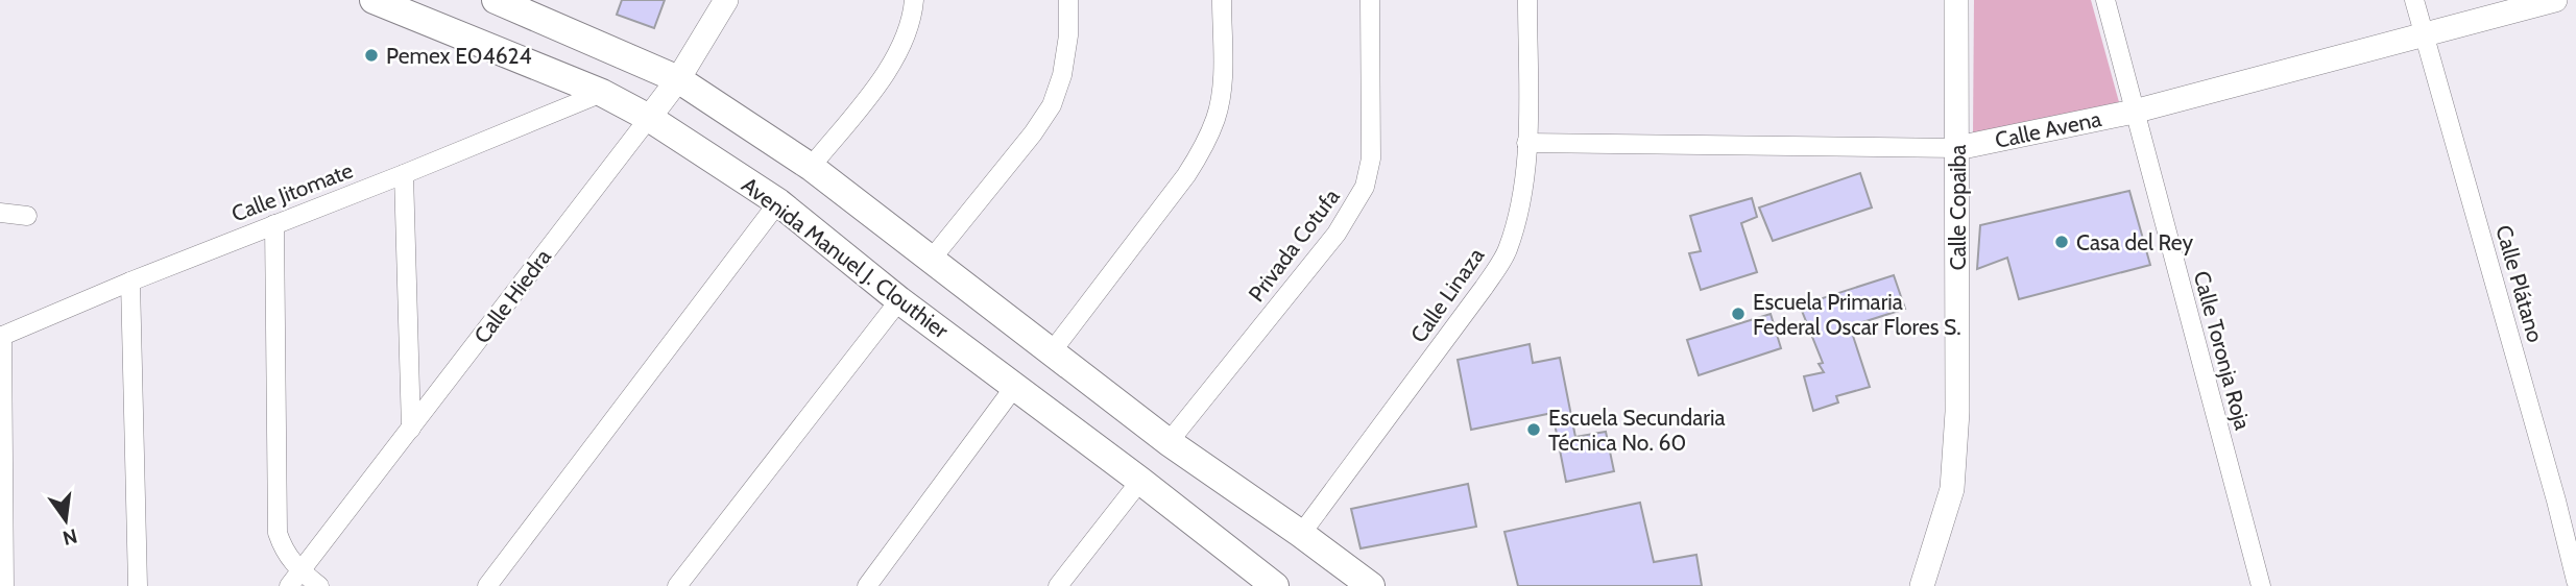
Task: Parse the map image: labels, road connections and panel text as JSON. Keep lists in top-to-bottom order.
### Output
{
  "streets": {
    "main road": ["Avenida Manuel J. Clouthier"],
    "street": [
      "Calle Avena",
      "Calle Jitomate",
      "Calle Copaiba",
      "Privada Cotufa",
      "Calle Plátano",
      "Calle Linaza",
      "Calle Hiedra",
      "Calle Toronja Roja"
    ]
  },
  "crossings": [
    ["Calle Avena", "Calle Copaiba"],
    ["Calle Avena", "Calle Plátano"],
    ["Calle Avena", "Calle Linaza"],
    ["Calle Avena", "Calle Toronja Roja"],
    ["Calle Jitomate", "Avenida Manuel J. Clouthier"],
    ["Avenida Manuel J. Clouthier", "Calle Hiedra"]
  ],
  "places": [
    "Pemex E04624",
    "Casa del Rey",
    "Escuela Primaria Federal Oscar Flores S.",
    "Escuela Secundaria Técnica No. 60"
  ],
  "north": "bottom"
}
